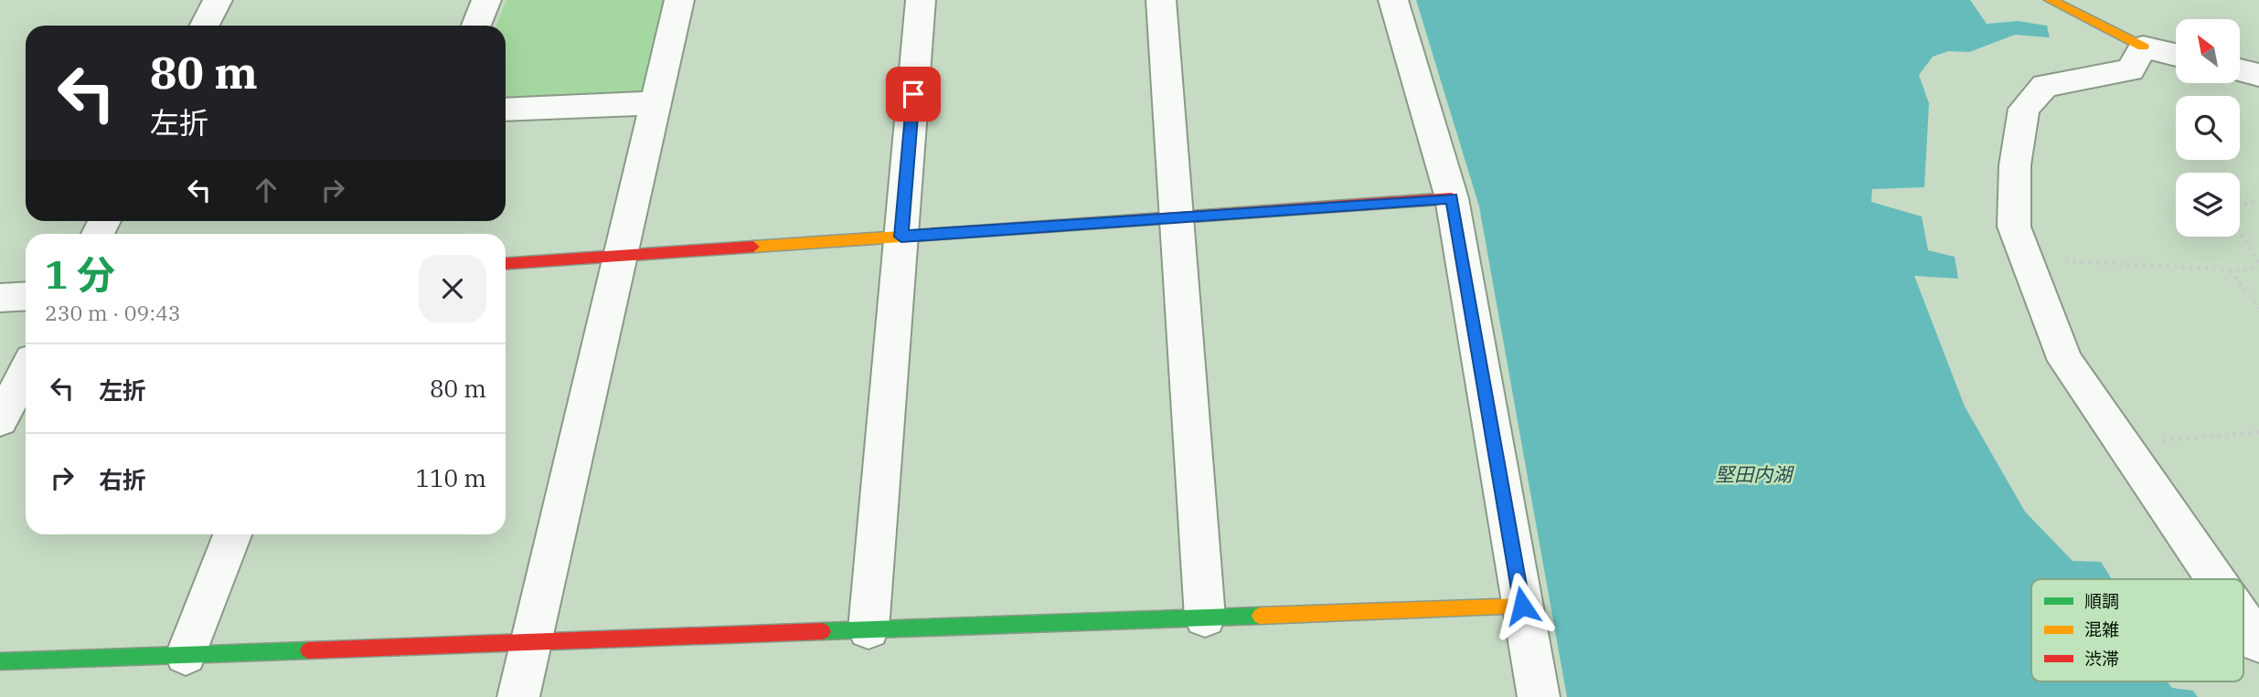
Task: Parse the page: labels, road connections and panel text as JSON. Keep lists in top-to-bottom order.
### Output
{
  "water": ["堅田内湖"],
  "legend": ["順調", "混雑", "渋滞"],
  "north": "top left",
  "page": {
    "turn": ["80 m", "左折"],
    "heading": ["1 分", "230 m · 09:43"],
    "list": [
      {
        "name": "左折",
        "value": "80 m"
      },
      {
        "name": "右折",
        "value": "110 m"
      }
    ]
  }
}
